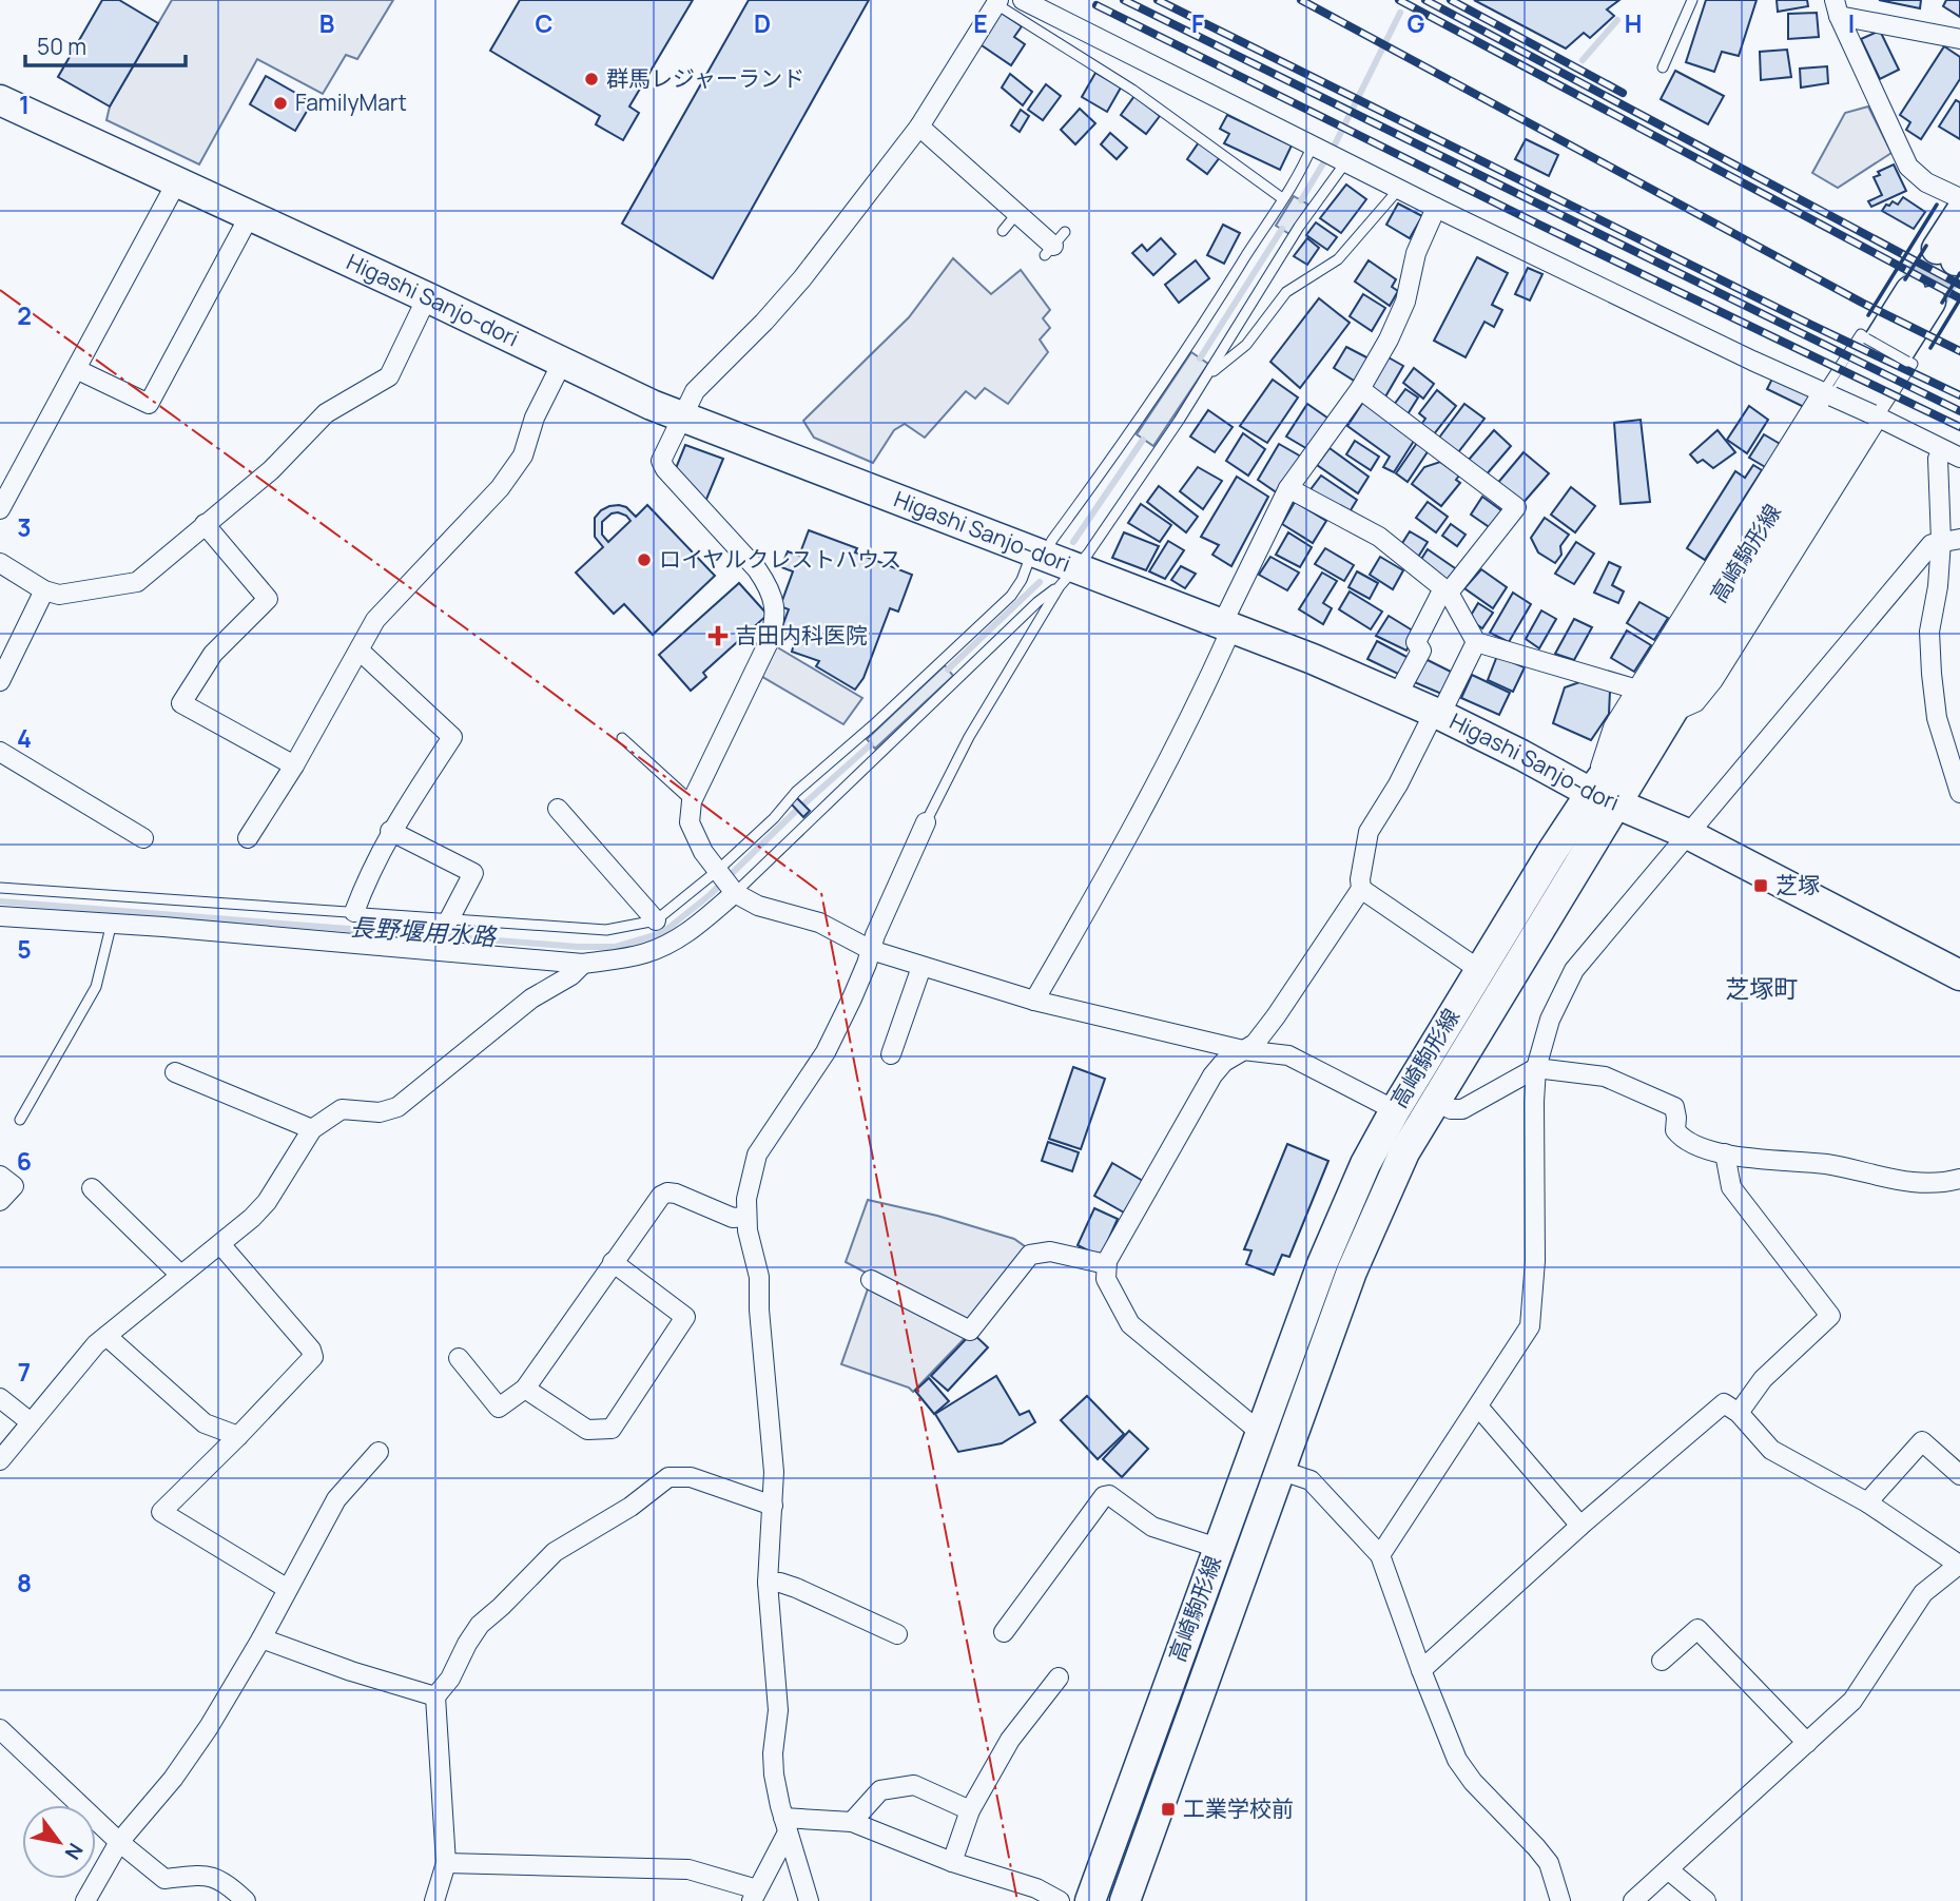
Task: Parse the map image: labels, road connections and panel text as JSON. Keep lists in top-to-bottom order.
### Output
{
  "streets": {
    "main road": ["Higashi Sanjo-dori", "高崎駒形線"]
  },
  "crossings": [
    ["Higashi Sanjo-dori", "高崎駒形線"]
  ],
  "districts": ["芝塚町"],
  "water": ["長野堰用水路"],
  "places": {
    "other": ["群馬レジャーランド", "FamilyMart", "ロイヤルクレストハウス"],
    "health": ["吉田内科医院"],
    "transit": ["芝塚", "工業学校前"]
  },
  "scale_bar": "50 m",
  "north": "bottom right",
  "grid": {
    "columns": [
      "B",
      "C",
      "D",
      "E",
      "F",
      "G",
      "H",
      "I"
    ],
    "rows": [
      "1",
      "2",
      "3",
      "4",
      "5",
      "6",
      "7",
      "8"
    ]
  }
}
